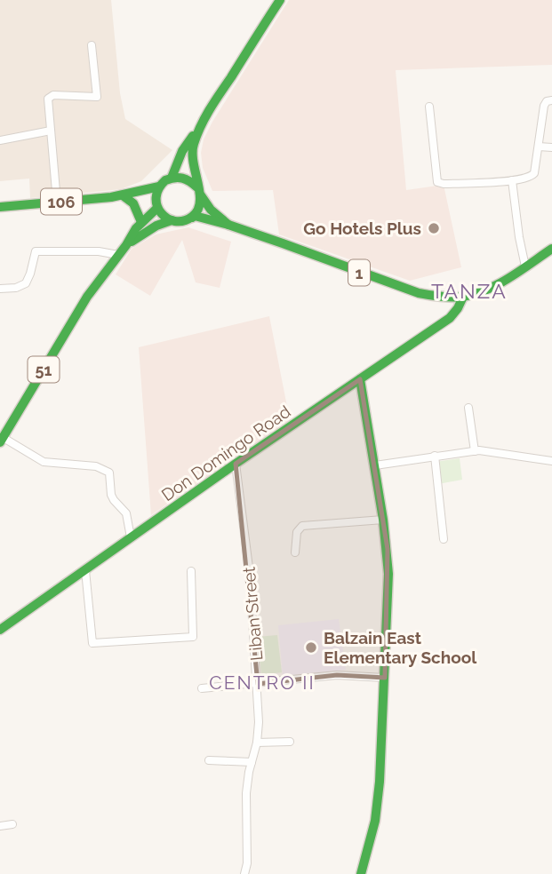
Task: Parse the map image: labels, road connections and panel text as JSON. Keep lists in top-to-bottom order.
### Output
{
  "streets": {
    "main road": [
      "106",
      "1",
      "51",
      "Don Domingo Road"
    ],
    "street": ["Liban Street"]
  },
  "crossings": [
    ["106", "1"],
    ["106", "51"],
    ["1", "51"],
    ["1", "Don Domingo Road"],
    ["Don Domingo Road", "Liban Street"]
  ],
  "districts": ["TANZA", "CENTRO II"],
  "places": ["Go Hotels Plus", "Balzain East Elementary School"]
}
